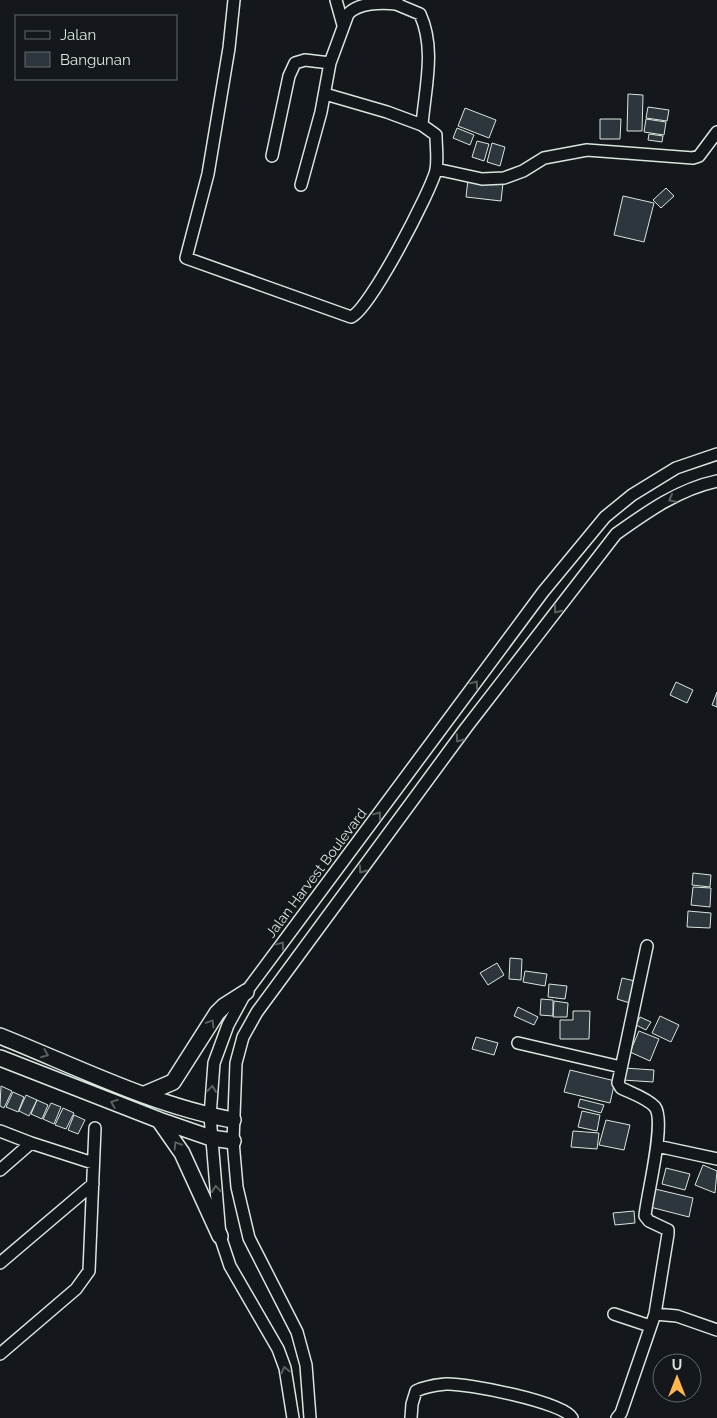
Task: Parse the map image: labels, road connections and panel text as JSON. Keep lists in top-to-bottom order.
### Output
{
  "streets": {
    "street": ["Jalan Harvest Boulevard"]
  },
  "legend": ["Jalan", "Bangunan"],
  "north": "top"
}
